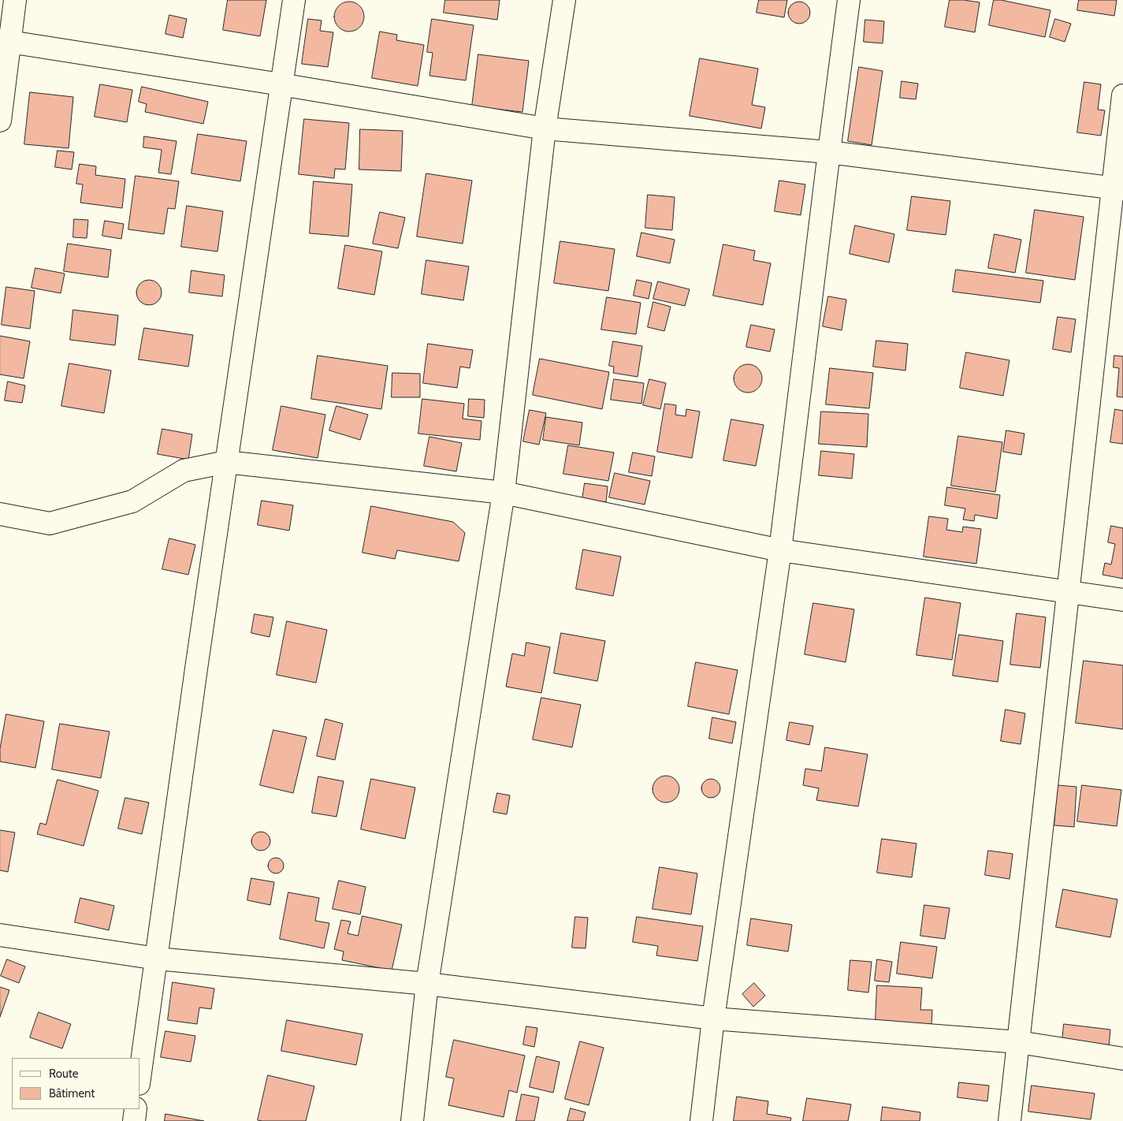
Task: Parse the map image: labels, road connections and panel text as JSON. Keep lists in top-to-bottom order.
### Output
{
  "legend": ["Route", "Bâtiment"]
}
